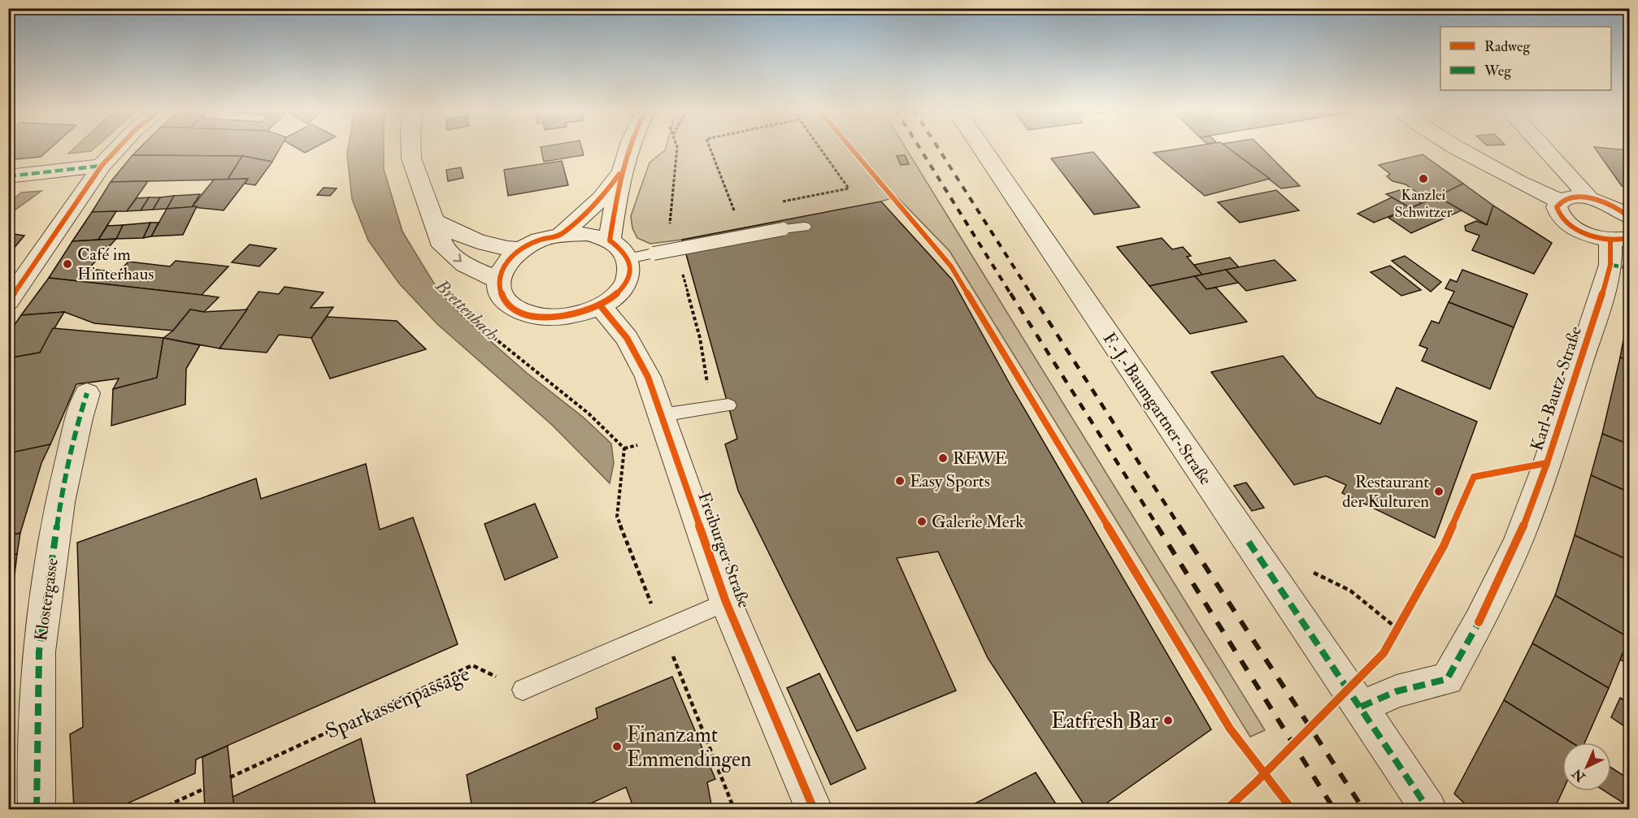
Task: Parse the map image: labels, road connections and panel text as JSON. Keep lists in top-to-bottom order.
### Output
{
  "streets": {
    "street": [
      "Karl-Bautz-Straße",
      "F.-J.-Baumgartner-Straße",
      "Freiburger Straße",
      "Klostergasse"
    ],
    "path": ["Sparkassenpassage"]
  },
  "crossings": [
    ["Karl-Bautz-Straße", "F.-J.-Baumgartner-Straße"]
  ],
  "water": ["Brettenbach"],
  "places": [
    "Kanzlei Schwitzer",
    "Café im Hinterhaus",
    "REWE",
    "Easy Sports",
    "Restaurant der Kulturen",
    "Galerie Merk",
    "Eatfresh Bar",
    "Finanzamt Emmendingen"
  ],
  "legend": ["Radweg", "Weg"],
  "north": "bottom left"
}
